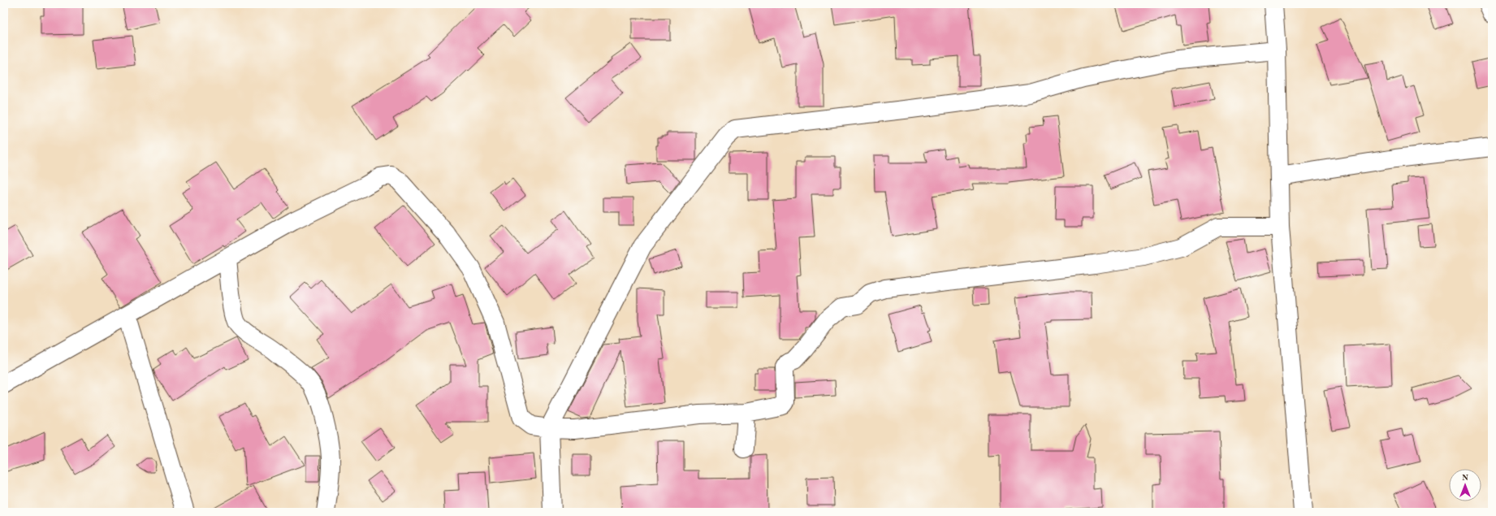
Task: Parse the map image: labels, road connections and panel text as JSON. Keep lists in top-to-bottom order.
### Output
{
  "north": "top"
}
